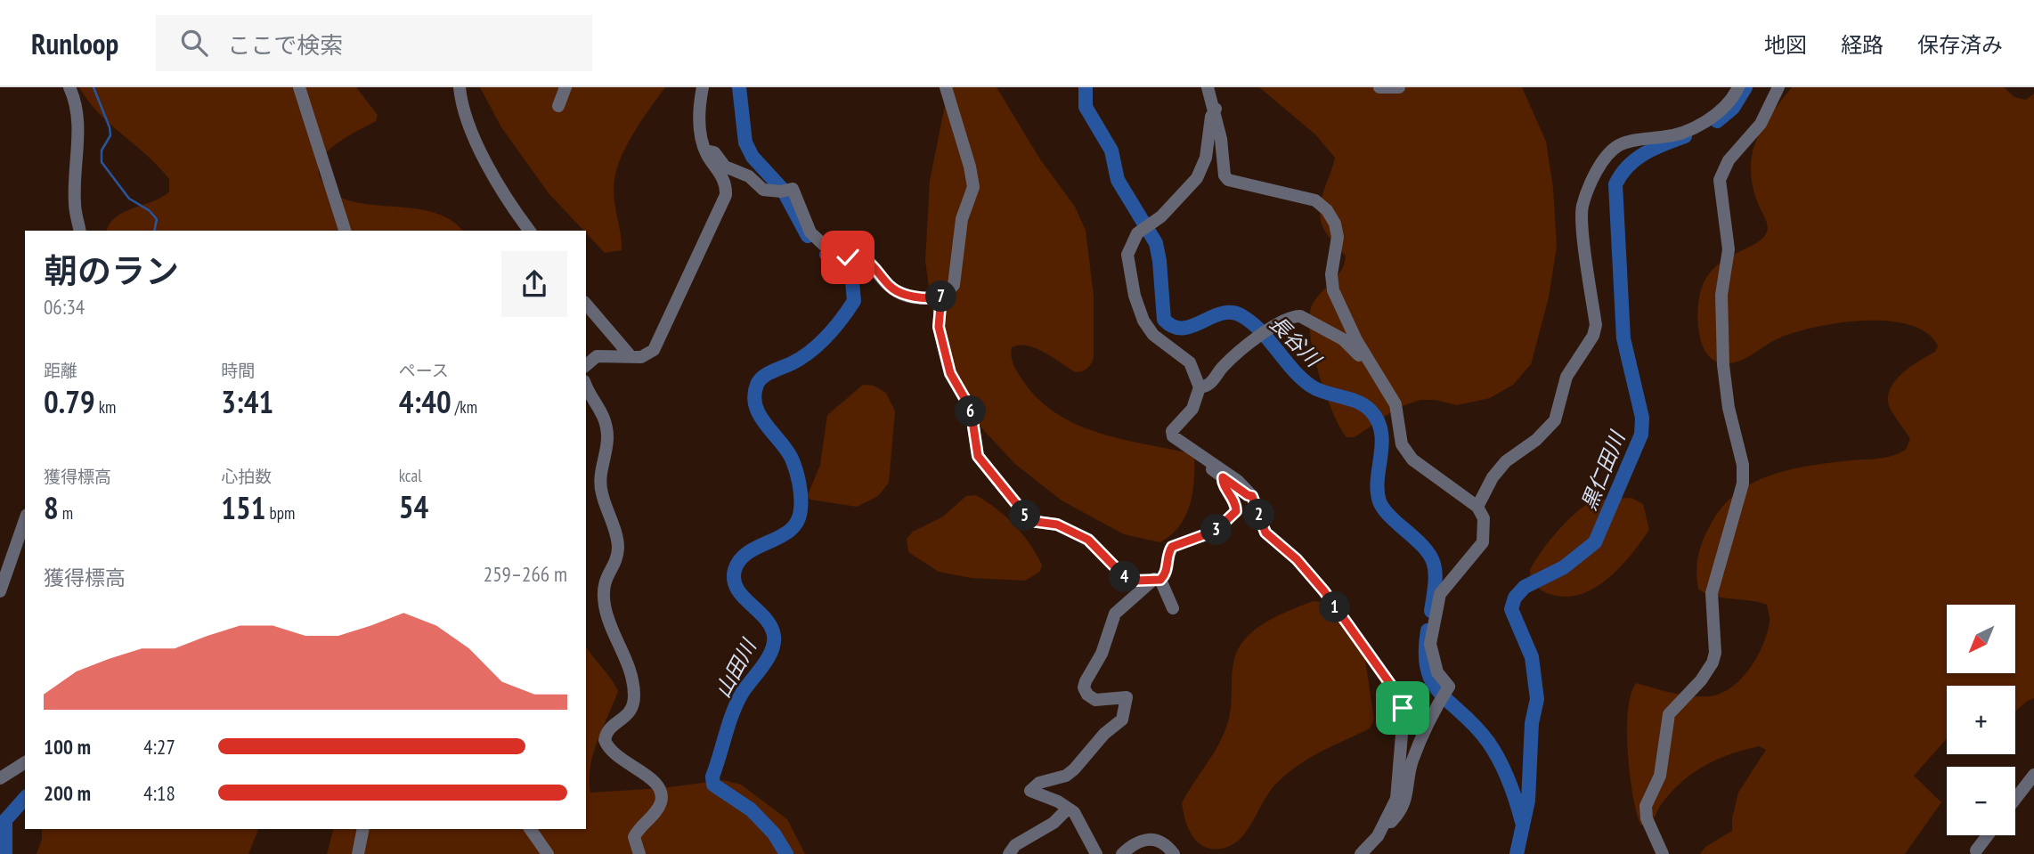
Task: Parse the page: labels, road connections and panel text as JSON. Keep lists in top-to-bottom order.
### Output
{
  "water": ["長谷川", "黒仁田川", "山田川"],
  "north": "bottom left",
  "page": {
    "header": "Runloop",
    "search": "ここで検索",
    "nav": ["地図", "経路", "保存済み"],
    "heading": ["朝のラン", "06:34"],
    "pins": [
      "7",
      "6",
      "2",
      "5",
      "3",
      "4",
      "1"
    ],
    "stats": [
      ["距離", "0.79 km"],
      ["時間", "3:41"],
      ["ペース", "4:40 /km"],
      ["獲得標高", "8 m"],
      ["心拍数", "151 bpm"],
      ["kcal", "54"]
    ],
    "chart": ["獲得標高", "259–266 m"],
    "map_buttons": ["+", "−"],
    "list": [
      {
        "name": "100 m",
        "note": "4:27"
      },
      {
        "name": "200 m",
        "note": "4:18"
      }
    ]
  }
}
